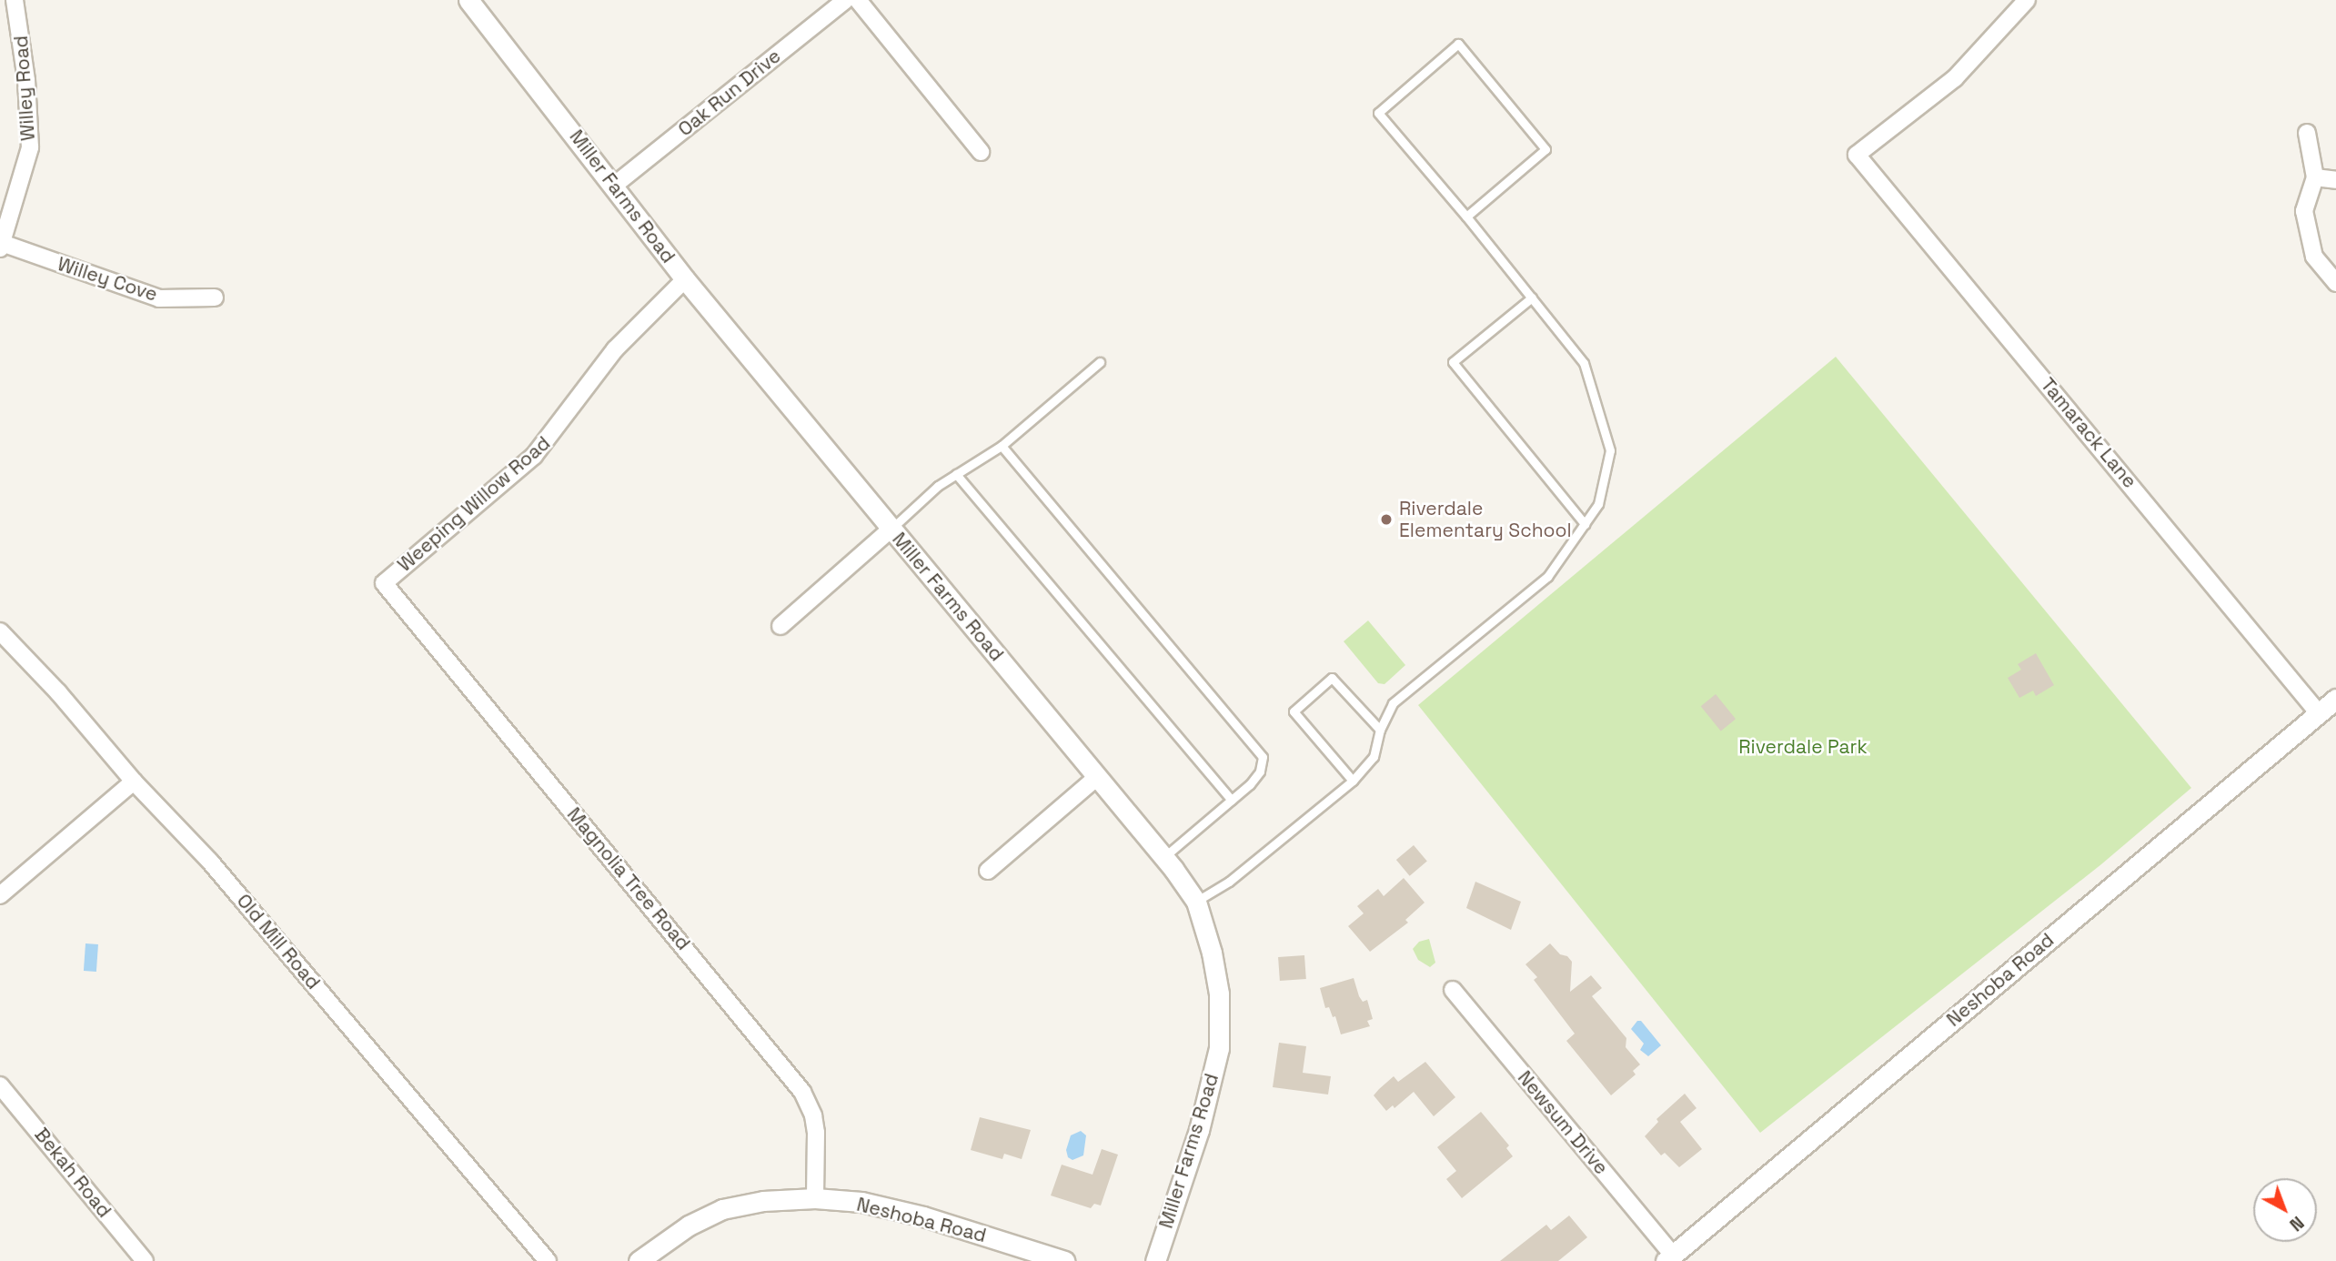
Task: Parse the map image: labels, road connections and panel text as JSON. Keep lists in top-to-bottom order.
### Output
{
  "streets": {
    "street": [
      "Willey Road",
      "Oak Run Drive",
      "Miller Farms Road",
      "Willey Cove",
      "Tamarack Lane",
      "Weeping Willow Road",
      "Magnolia Tree Road",
      "Old Mill Road",
      "Neshoba Road",
      "Newsum Drive",
      "Bekah Road"
    ]
  },
  "crossings": [
    ["Willey Road", "Willey Cove"],
    ["Oak Run Drive", "Miller Farms Road"],
    ["Miller Farms Road", "Weeping Willow Road"],
    ["Tamarack Lane", "Neshoba Road"],
    ["Weeping Willow Road", "Magnolia Tree Road"],
    ["Magnolia Tree Road", "Neshoba Road"],
    ["Neshoba Road", "Newsum Drive"]
  ],
  "parks": ["Riverdale Park"],
  "places": ["Riverdale Elementary School"],
  "north": "bottom right"
}
